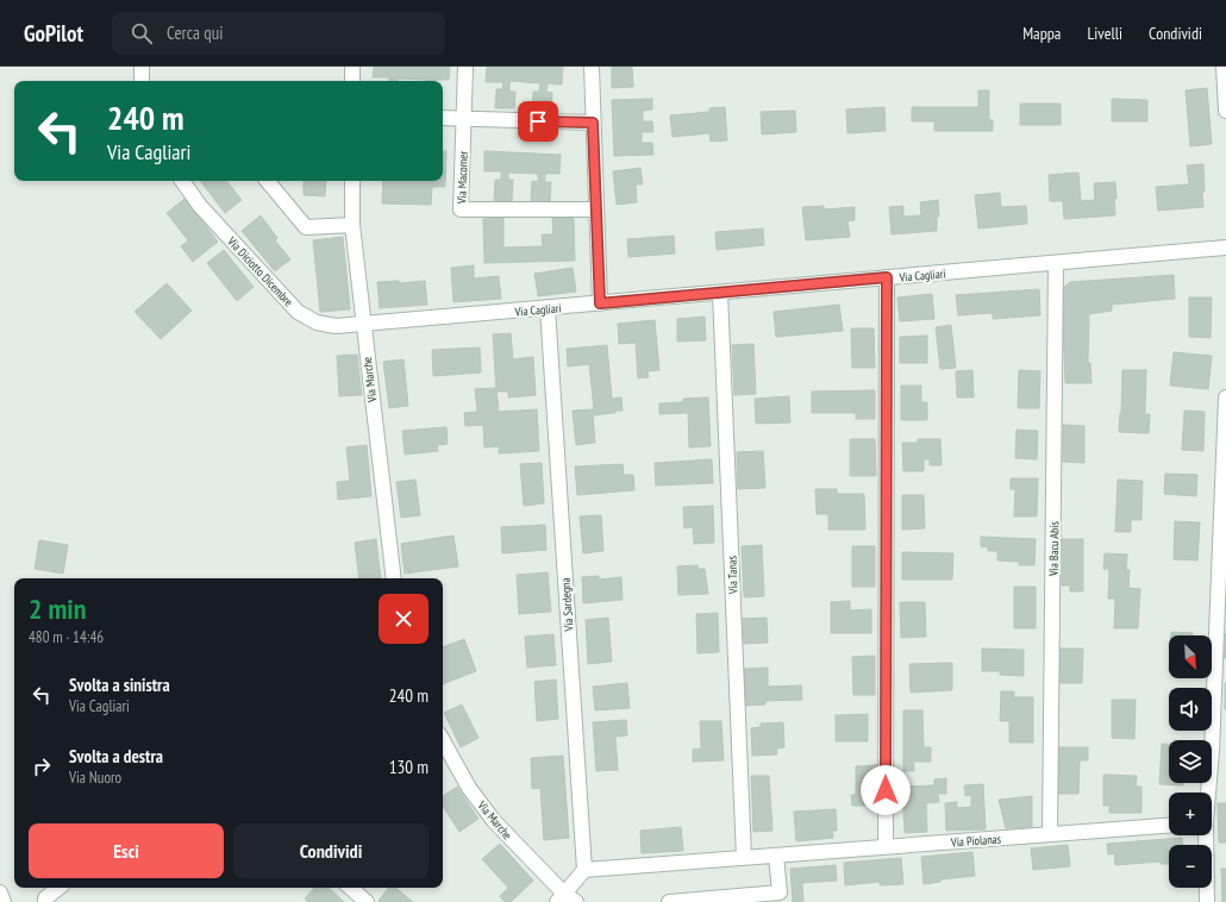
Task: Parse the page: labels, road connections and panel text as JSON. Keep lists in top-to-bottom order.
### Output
{
  "streets": {
    "street": [
      "Via Macomer",
      "Via Diciotto Dicembre",
      "Via Cagliari",
      "Via Marche",
      "Via Bacu Abis",
      "Via Tanas",
      "Via Sardegna",
      "Via Piolanas"
    ]
  },
  "crossings": [
    ["Via Diciotto Dicembre", "Via Cagliari"],
    ["Via Diciotto Dicembre", "Via Marche"],
    ["Via Cagliari", "Via Marche"],
    ["Via Cagliari", "Via Bacu Abis"],
    ["Via Cagliari", "Via Tanas"],
    ["Via Cagliari", "Via Sardegna"],
    ["Via Bacu Abis", "Via Piolanas"],
    ["Via Tanas", "Via Piolanas"],
    ["Via Sardegna", "Via Piolanas"]
  ],
  "north": "bottom right",
  "page": {
    "header": "GoPilot",
    "search": "Cerca qui",
    "nav": ["Mappa", "Livelli", "Condividi"],
    "turn": ["240 m", "Via Cagliari"],
    "heading": ["2 min", "480 m · 14:46"],
    "map_buttons": ["+", "−"],
    "list": [
      {
        "name": "Svolta a sinistra",
        "note": "Via Cagliari",
        "value": "240 m"
      },
      {
        "name": "Svolta a destra",
        "note": "Via Nuoro",
        "value": "130 m"
      }
    ],
    "buttons": ["Esci", "Condividi"]
  }
}
